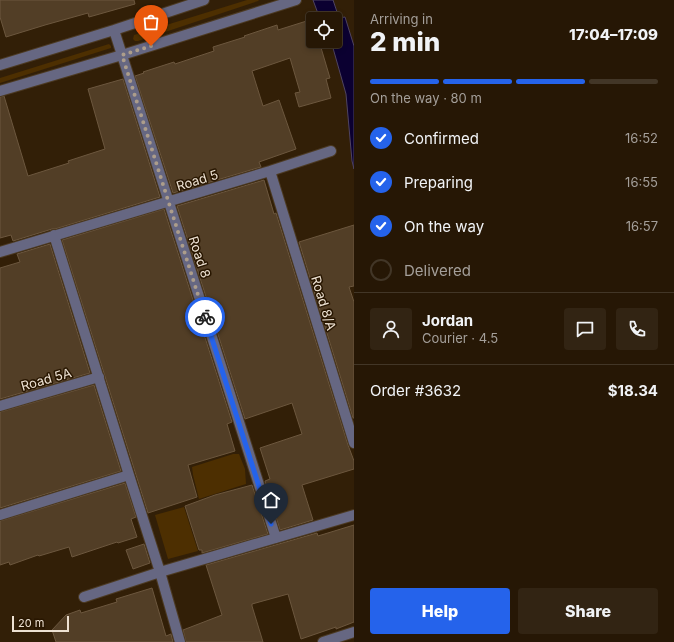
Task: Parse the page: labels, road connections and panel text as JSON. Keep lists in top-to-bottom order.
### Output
{
  "streets": {
    "street": [
      "Road 5",
      "Road 8",
      "Road 8/A",
      "Road 5A"
    ]
  },
  "crossings": [
    ["Road 5", "Road 8"],
    ["Road 5", "Road 8/A"]
  ],
  "scale_bar": "20 m",
  "page": {
    "heading": ["2 min", "Arriving in", "17:04–17:09"],
    "panel": [
      "Jordan",
      "Courier · 4.5",
      "Order #3632",
      "$18.34"
    ],
    "bar": "On the way · 80 m",
    "list": [
      ["Confirmed", "16:52"],
      ["Preparing", "16:55"],
      ["On the way", "16:57"],
      "Delivered"
    ],
    "buttons": ["Help", "Share"],
    "scale": "20 m"
  }
}
